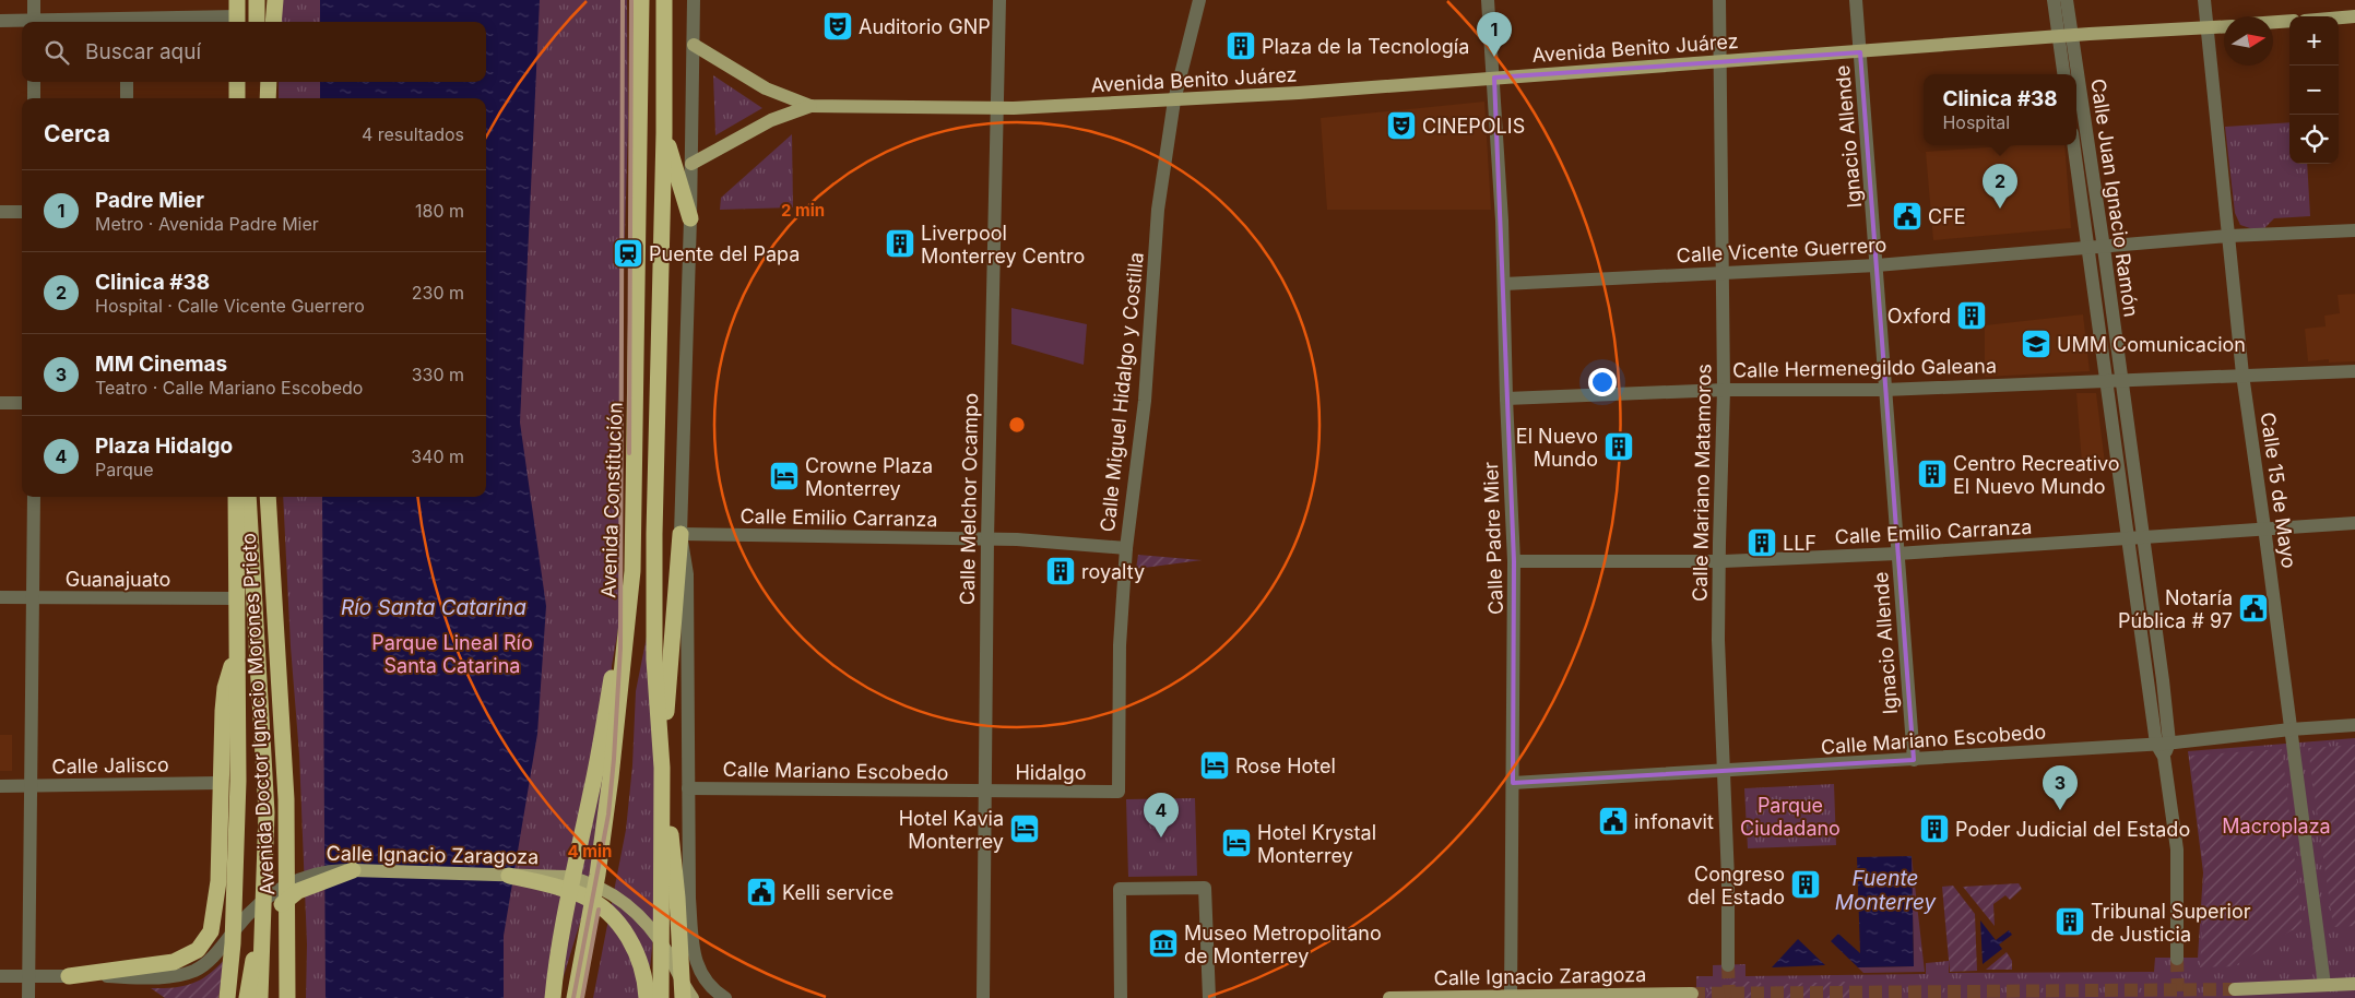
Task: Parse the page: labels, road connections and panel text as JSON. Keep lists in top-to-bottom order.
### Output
{
  "streets": {
    "highway": ["Avenida Constitución", "Avenida Doctor Ignacio Morones Prieto"],
    "main road": ["Avenida Benito Juárez", "Calle Ignacio Zaragoza"],
    "street": [
      "Ignacio Allende",
      "Calle Juan Ignacio Ramón",
      "Calle Vicente Guerrero",
      "Calle Hermenegildo Galeana",
      "Calle Miguel Hidalgo y Costilla",
      "Calle Mariano Matamoros",
      "Calle 15 de Mayo",
      "Calle Melchor Ocampo",
      "Calle Emilio Carranza",
      "Calle Padre Mier",
      "Guanajuato",
      "Calle Mariano Escobedo",
      "Calle Jalisco",
      "Hidalgo"
    ]
  },
  "crossings": [
    ["Avenida Benito Juárez", "Ignacio Allende"],
    ["Avenida Benito Juárez", "Calle Juan Ignacio Ramón"],
    ["Avenida Benito Juárez", "Calle Miguel Hidalgo y Costilla"],
    ["Avenida Benito Juárez", "Calle Mariano Matamoros"],
    ["Avenida Benito Juárez", "Calle 15 de Mayo"],
    ["Avenida Benito Juárez", "Calle Melchor Ocampo"],
    ["Avenida Benito Juárez", "Calle Padre Mier"],
    ["Ignacio Allende", "Calle Vicente Guerrero"],
    ["Ignacio Allende", "Calle Hermenegildo Galeana"],
    ["Ignacio Allende", "Calle Emilio Carranza"],
    ["Ignacio Allende", "Calle Mariano Escobedo"],
    ["Calle Juan Ignacio Ramón", "Calle Vicente Guerrero"],
    ["Calle Juan Ignacio Ramón", "Calle Hermenegildo Galeana"],
    ["Calle Juan Ignacio Ramón", "Calle Emilio Carranza"],
    ["Calle Juan Ignacio Ramón", "Calle Mariano Escobedo"],
    ["Calle Vicente Guerrero", "Calle Mariano Matamoros"],
    ["Calle Vicente Guerrero", "Calle 15 de Mayo"],
    ["Calle Vicente Guerrero", "Calle Padre Mier"],
    ["Calle Hermenegildo Galeana", "Calle Mariano Matamoros"],
    ["Calle Hermenegildo Galeana", "Calle 15 de Mayo"],
    ["Calle Hermenegildo Galeana", "Calle Padre Mier"],
    ["Calle Miguel Hidalgo y Costilla", "Calle Emilio Carranza"],
    ["Calle Miguel Hidalgo y Costilla", "Hidalgo"],
    ["Calle Mariano Matamoros", "Calle Emilio Carranza"],
    ["Calle Mariano Matamoros", "Calle Mariano Escobedo"],
    ["Calle 15 de Mayo", "Calle Emilio Carranza"],
    ["Calle 15 de Mayo", "Calle Mariano Escobedo"],
    ["Calle Melchor Ocampo", "Calle Emilio Carranza"],
    ["Calle Melchor Ocampo", "Calle Mariano Escobedo"],
    ["Calle Melchor Ocampo", "Hidalgo"],
    ["Calle Emilio Carranza", "Calle Padre Mier"],
    ["Calle Padre Mier", "Calle Mariano Escobedo"],
    ["Calle Padre Mier", "Calle Ignacio Zaragoza"],
    ["Guanajuato", "Avenida Doctor Ignacio Morones Prieto"],
    ["Calle Mariano Escobedo", "Hidalgo"]
  ],
  "water": ["Río Santa Catarina", "Fuente Monterrey"],
  "parks": ["Parque Lineal Río Santa Catarina", "Parque Ciudadano", "Macroplaza"],
  "places": {
    "theatre": ["Auditorio GNP", "CINEPOLIS"],
    "building": [
      "Plaza de la Tecnología",
      "Liverpool Monterrey Centro",
      "Oxford",
      "El Nuevo Mundo",
      "Centro Recreativo El Nuevo Mundo",
      "LLF",
      "royalty",
      "Poder Judicial del Estado",
      "Congreso del Estado",
      "Tribunal Superior de Justicia"
    ],
    "public building": [
      "CFE",
      "Notaría Pública # 97",
      "infonavit",
      "Kelli service"
    ],
    "station": ["Puente del Papa"],
    "school or university": ["UMM Comunicacion"],
    "hotel": [
      "Crowne Plaza Monterrey",
      "Rose Hotel",
      "Hotel Kavia Monterrey",
      "Hotel Krystal Monterrey"
    ],
    "museum": ["Museo Metropolitano de Monterrey"]
  },
  "north": "right",
  "page": {
    "pins": [
      "1",
      "2",
      "3",
      "4"
    ],
    "map_buttons": ["+", "−"],
    "search": "Buscar aquí",
    "popup": ["Clinica #38", "Hospital"],
    "heading": ["Cerca", "4 resultados"],
    "list": [
      {
        "mark": "1",
        "name": "Padre Mier",
        "note": "Metro · Avenida Padre Mier",
        "value": "180 m"
      },
      {
        "mark": "2",
        "name": "Clinica #38",
        "note": "Hospital · Calle Vicente Guerrero",
        "value": "230 m"
      },
      {
        "mark": "3",
        "name": "MM Cinemas",
        "note": "Teatro · Calle Mariano Escobedo",
        "value": "330 m"
      },
      {
        "mark": "4",
        "name": "Plaza Hidalgo",
        "note": "Parque",
        "value": "340 m"
      }
    ]
  },
  "rings": ["2 min", "4 min"]
}
